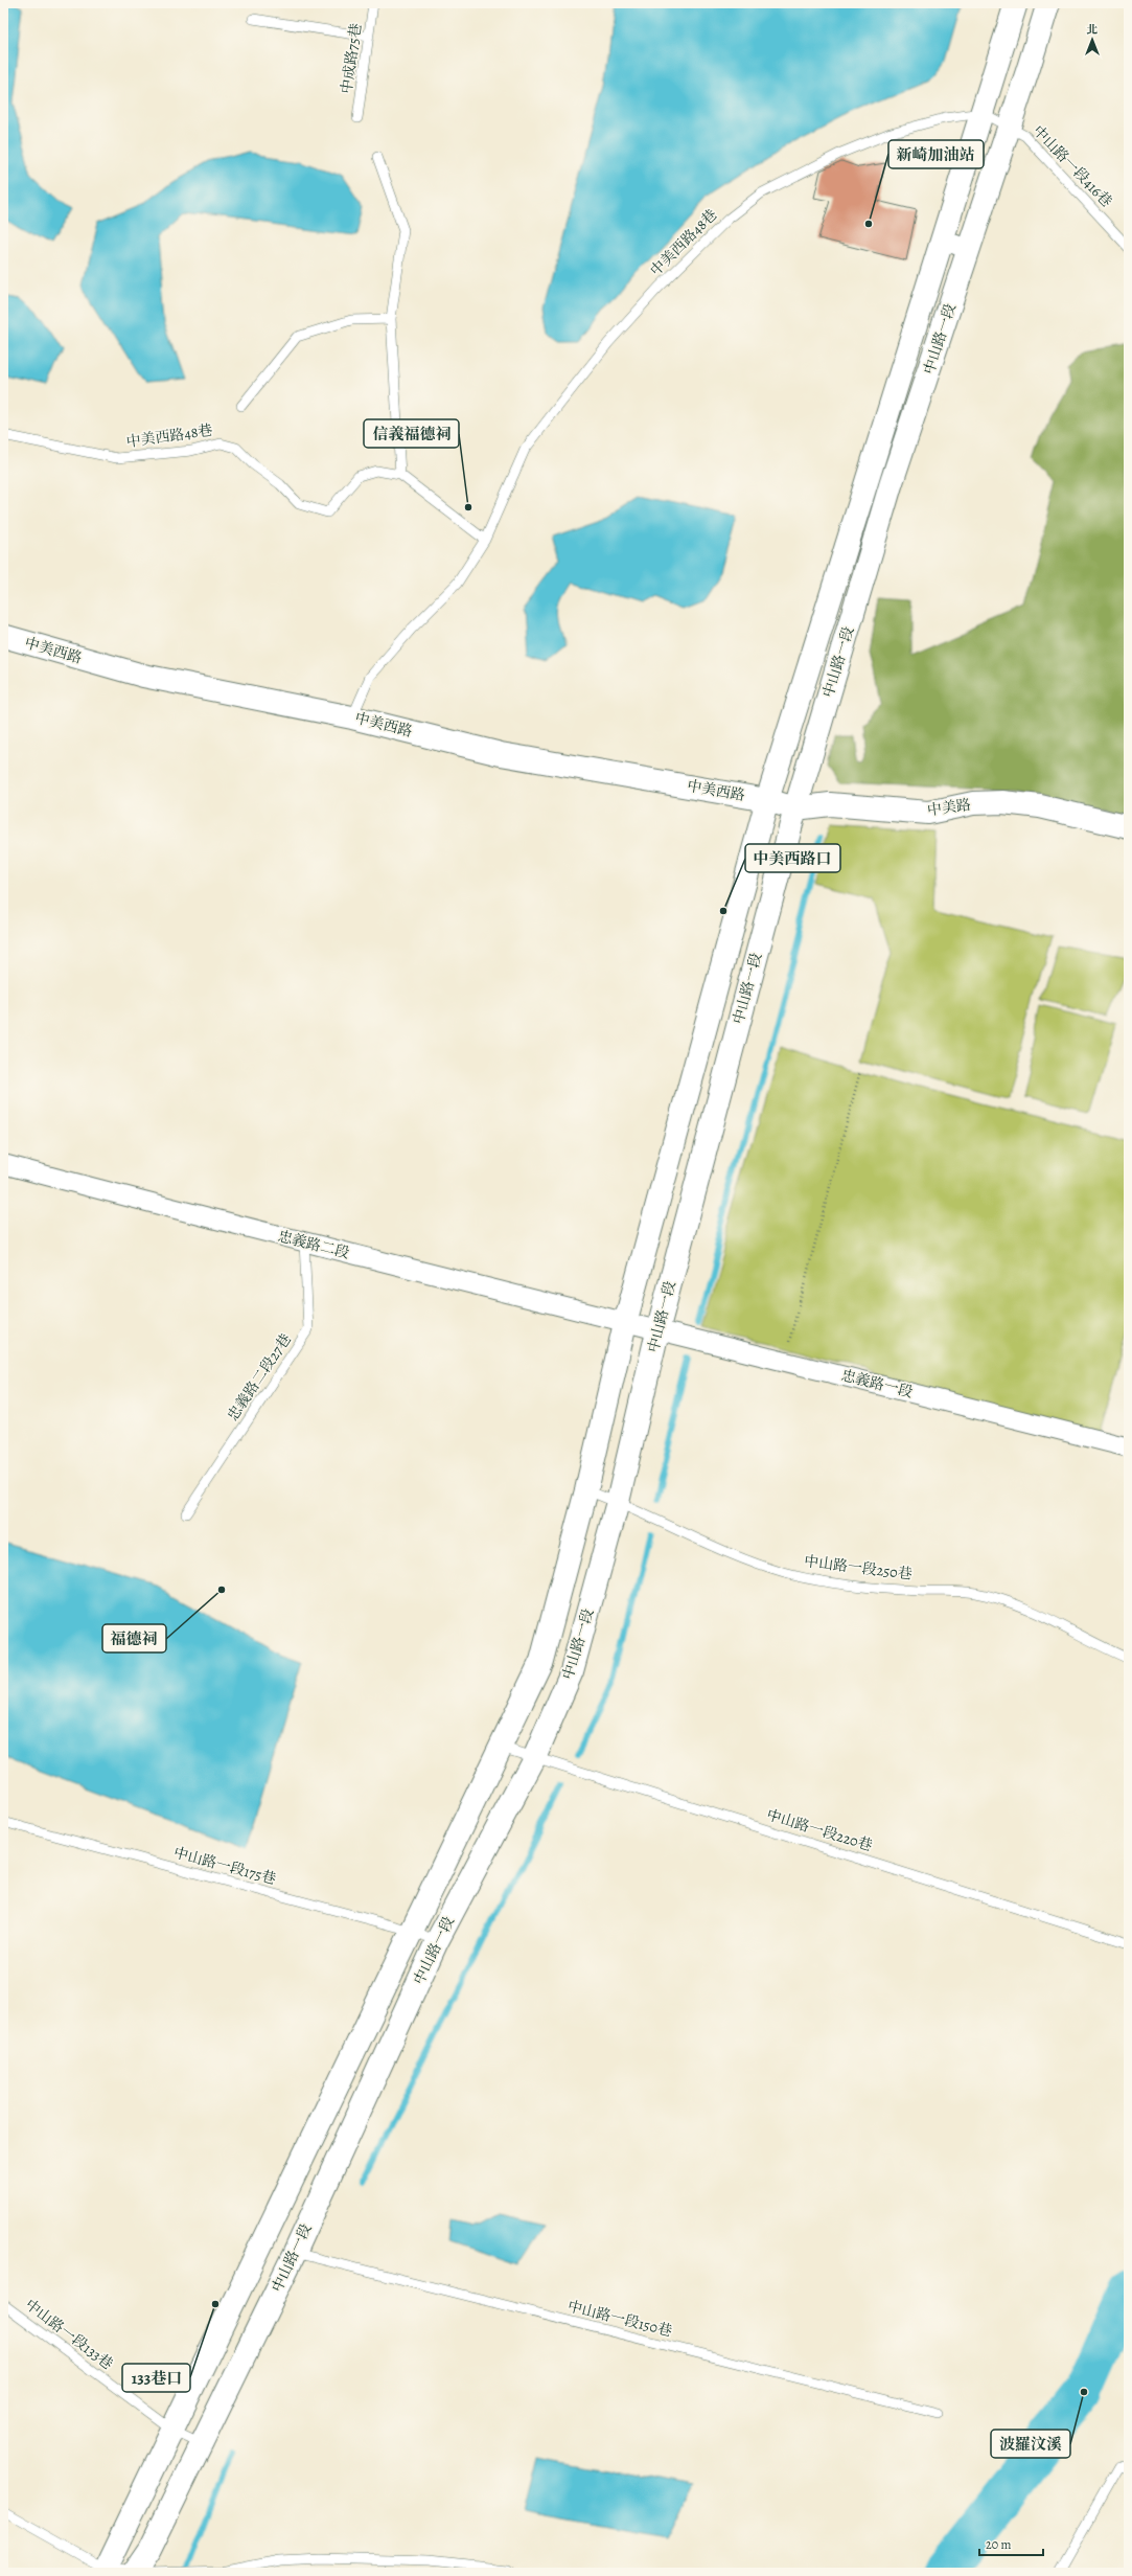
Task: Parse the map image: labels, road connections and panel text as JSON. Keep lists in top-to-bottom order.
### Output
{
  "streets": {
    "street": [
      "中山路一段",
      "中美西路",
      "中美路",
      "忠義路二段",
      "忠義路一段"
    ],
    "lane": [
      "中成路75巷",
      "中山路一段416巷",
      "中美西路48巷",
      "忠義路二段27巷",
      "中山路一段250巷",
      "中山路一段220巷",
      "中山路一段175巷",
      "中山路一段150巷",
      "中山路一段133巷"
    ]
  },
  "crossings": [
    ["中山路一段416巷", "中山路一段"],
    ["中美西路48巷", "中山路一段"],
    ["中美西路48巷", "中美西路"],
    ["中山路一段", "中美西路"],
    ["中山路一段", "中美路"],
    ["中山路一段", "忠義路二段"],
    ["中山路一段", "忠義路一段"],
    ["中山路一段", "中山路一段250巷"],
    ["中山路一段", "中山路一段220巷"],
    ["中山路一段", "中山路一段175巷"],
    ["中山路一段", "中山路一段150巷"],
    ["中山路一段", "中山路一段133巷"],
    ["中美西路", "中美路"],
    ["忠義路二段", "忠義路二段27巷"],
    ["忠義路二段", "忠義路一段"]
  ],
  "places": [
    "新崎加油站",
    "信義福德祠",
    "中美西路口",
    "福德祠",
    "133巷口",
    "波羅汶溪"
  ],
  "scale_bar": "20 m",
  "north": "top"
}
